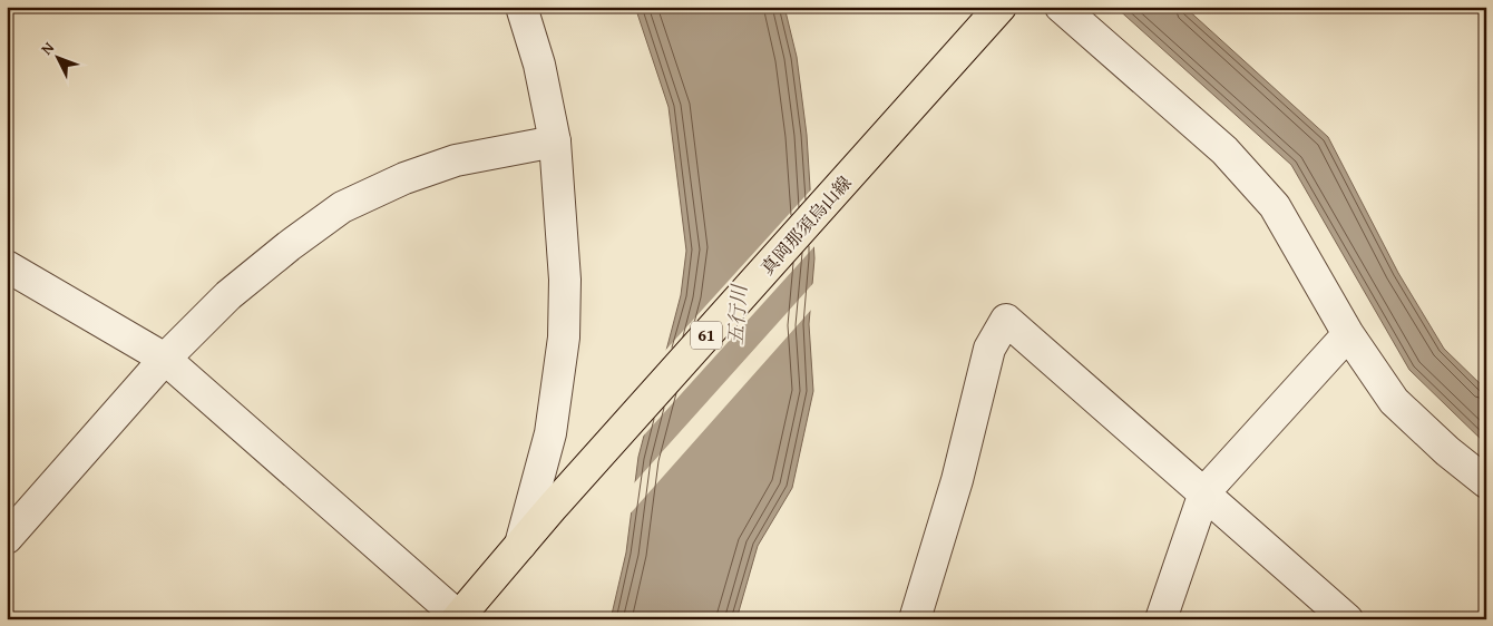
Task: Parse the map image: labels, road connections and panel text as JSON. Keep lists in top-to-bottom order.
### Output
{
  "streets": {
    "main road": ["真岡那須烏山線", "61"]
  },
  "water": ["五行川"],
  "north": "top left"
}
